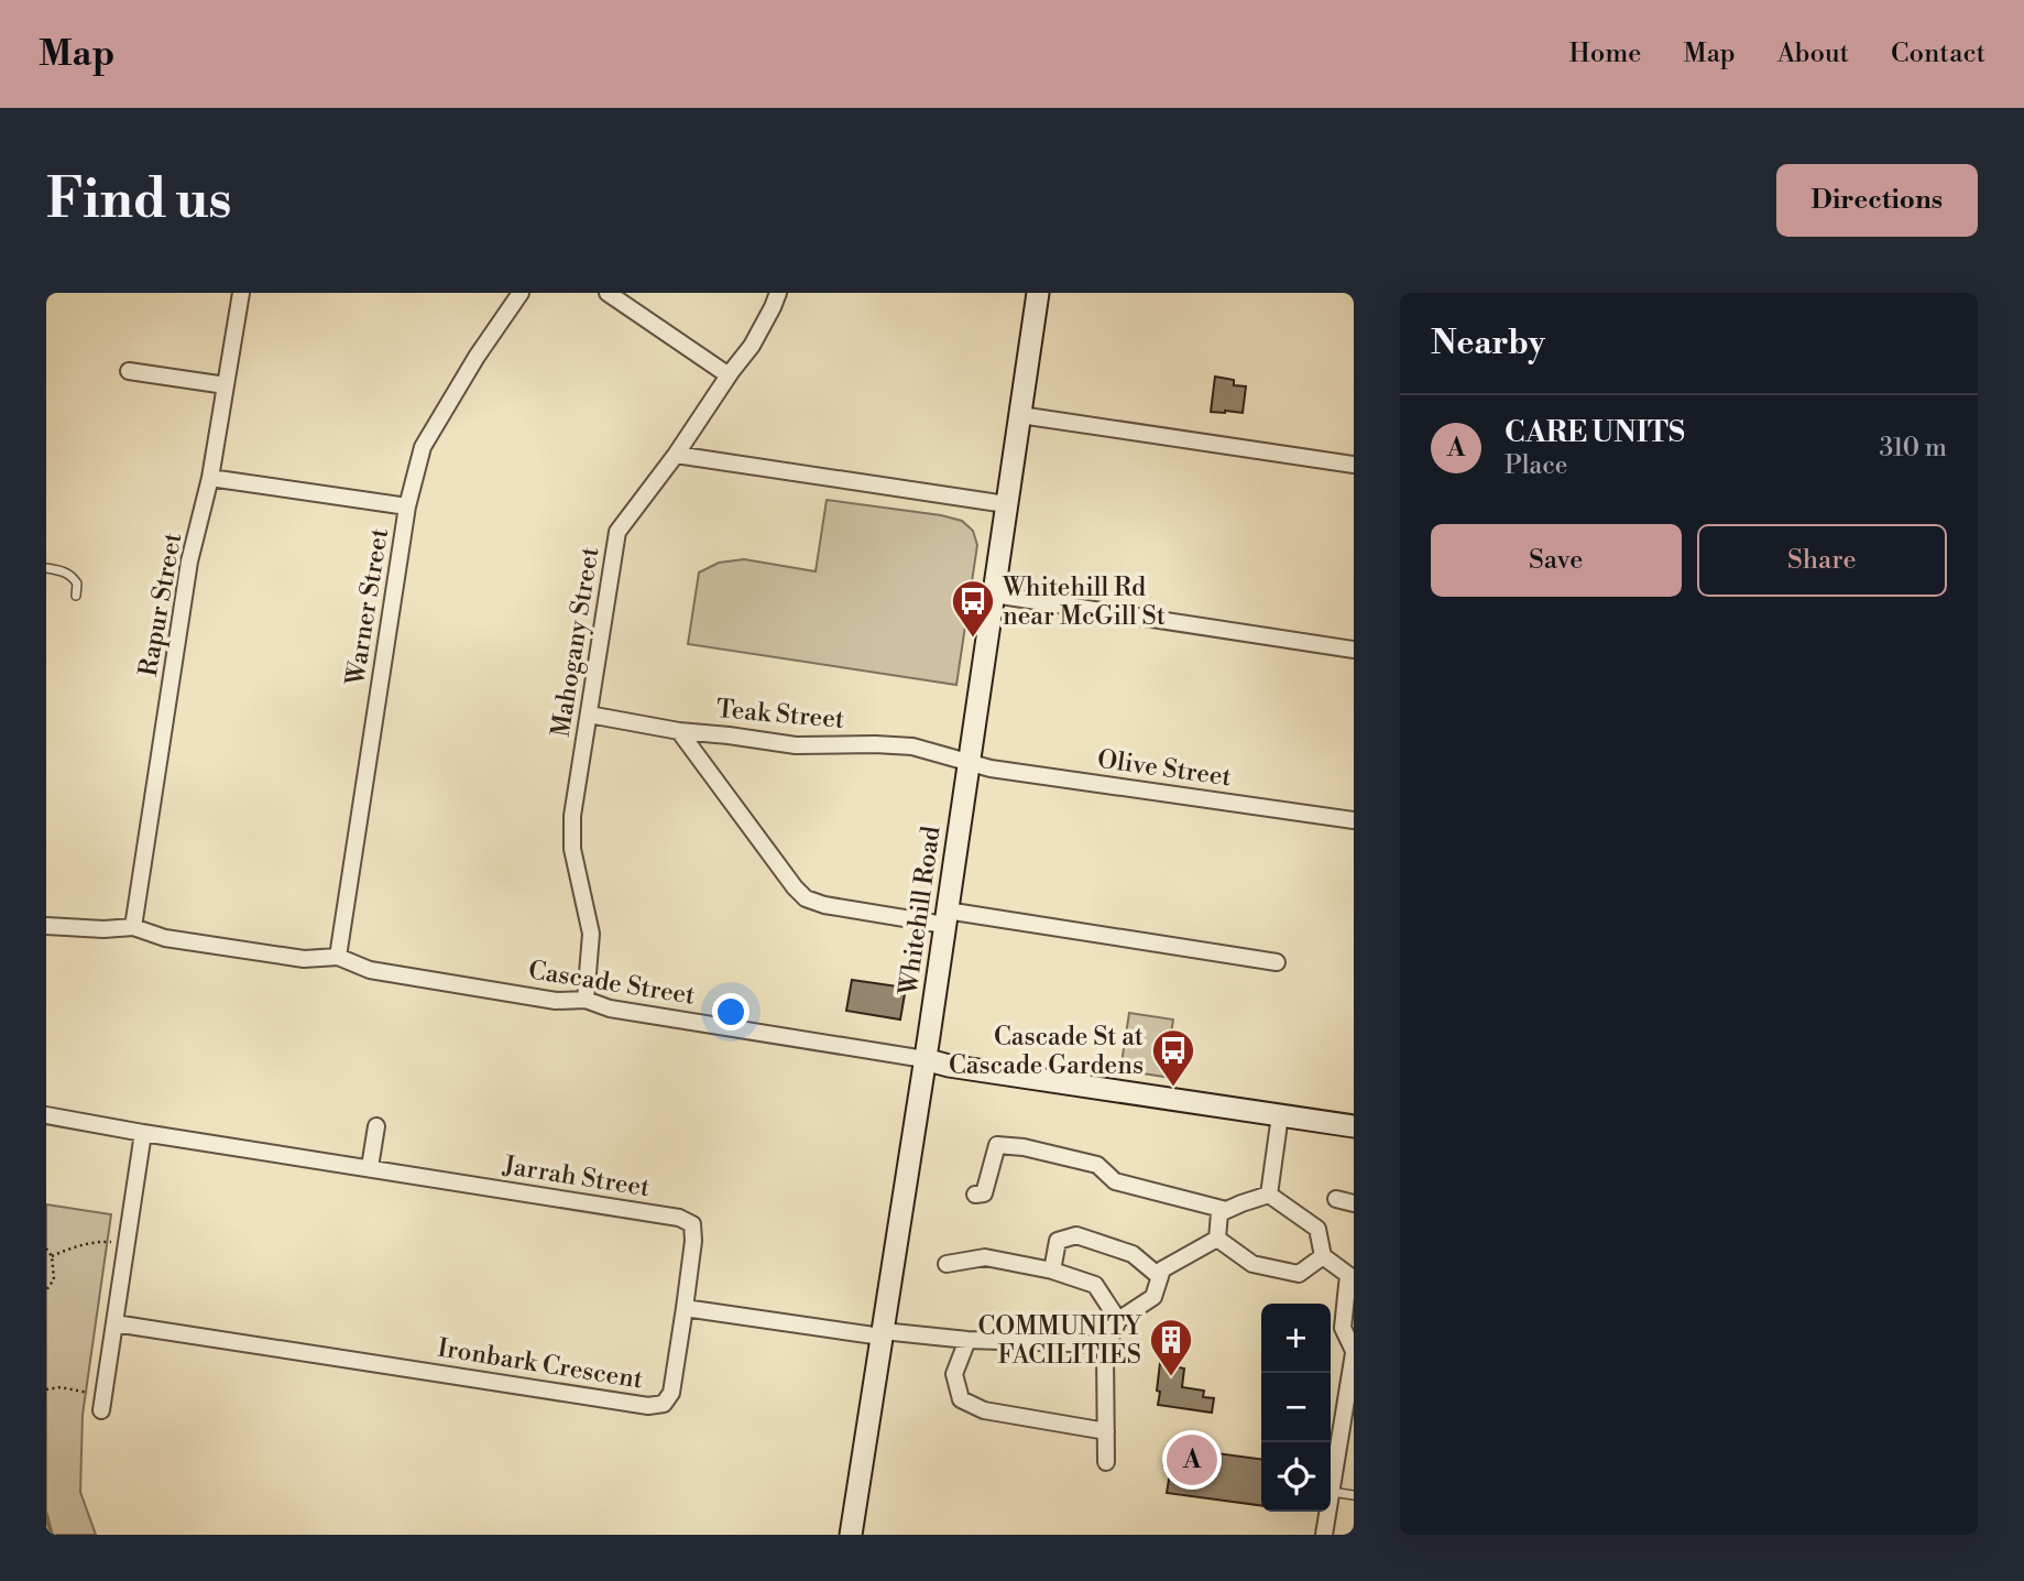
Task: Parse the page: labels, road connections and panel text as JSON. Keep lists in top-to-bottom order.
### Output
{
  "streets": {
    "street": [
      "Rapur Street",
      "Warner Street",
      "Mahogany Street",
      "Teak Street",
      "Olive Street",
      "Whitehill Road",
      "Cascade Street",
      "Jarrah Street",
      "Ironbark Crescent"
    ]
  },
  "crossings": [
    ["Rapur Street", "Cascade Street"],
    ["Warner Street", "Cascade Street"],
    ["Mahogany Street", "Teak Street"],
    ["Mahogany Street", "Cascade Street"],
    ["Teak Street", "Olive Street"],
    ["Teak Street", "Whitehill Road"],
    ["Olive Street", "Whitehill Road"],
    ["Whitehill Road", "Cascade Street"],
    ["Jarrah Street", "Ironbark Crescent"]
  ],
  "places": {
    "bus stop": ["Whitehill Rd near McGill St", "Cascade St at Cascade Gardens"],
    "building": ["COMMUNITY FACILITIES"]
  },
  "page": {
    "header": "Map",
    "nav": [
      "Home",
      "Map",
      "About",
      "Contact"
    ],
    "buttons": [
      "Directions",
      ["Save", "Share"]
    ],
    "title": "Find us",
    "heading": "Nearby",
    "list": [
      {
        "mark": "A",
        "name": "CARE UNITS",
        "note": "Place",
        "value": "310 m"
      }
    ],
    "map_buttons": ["+", "−"],
    "pins": "A"
  }
}
